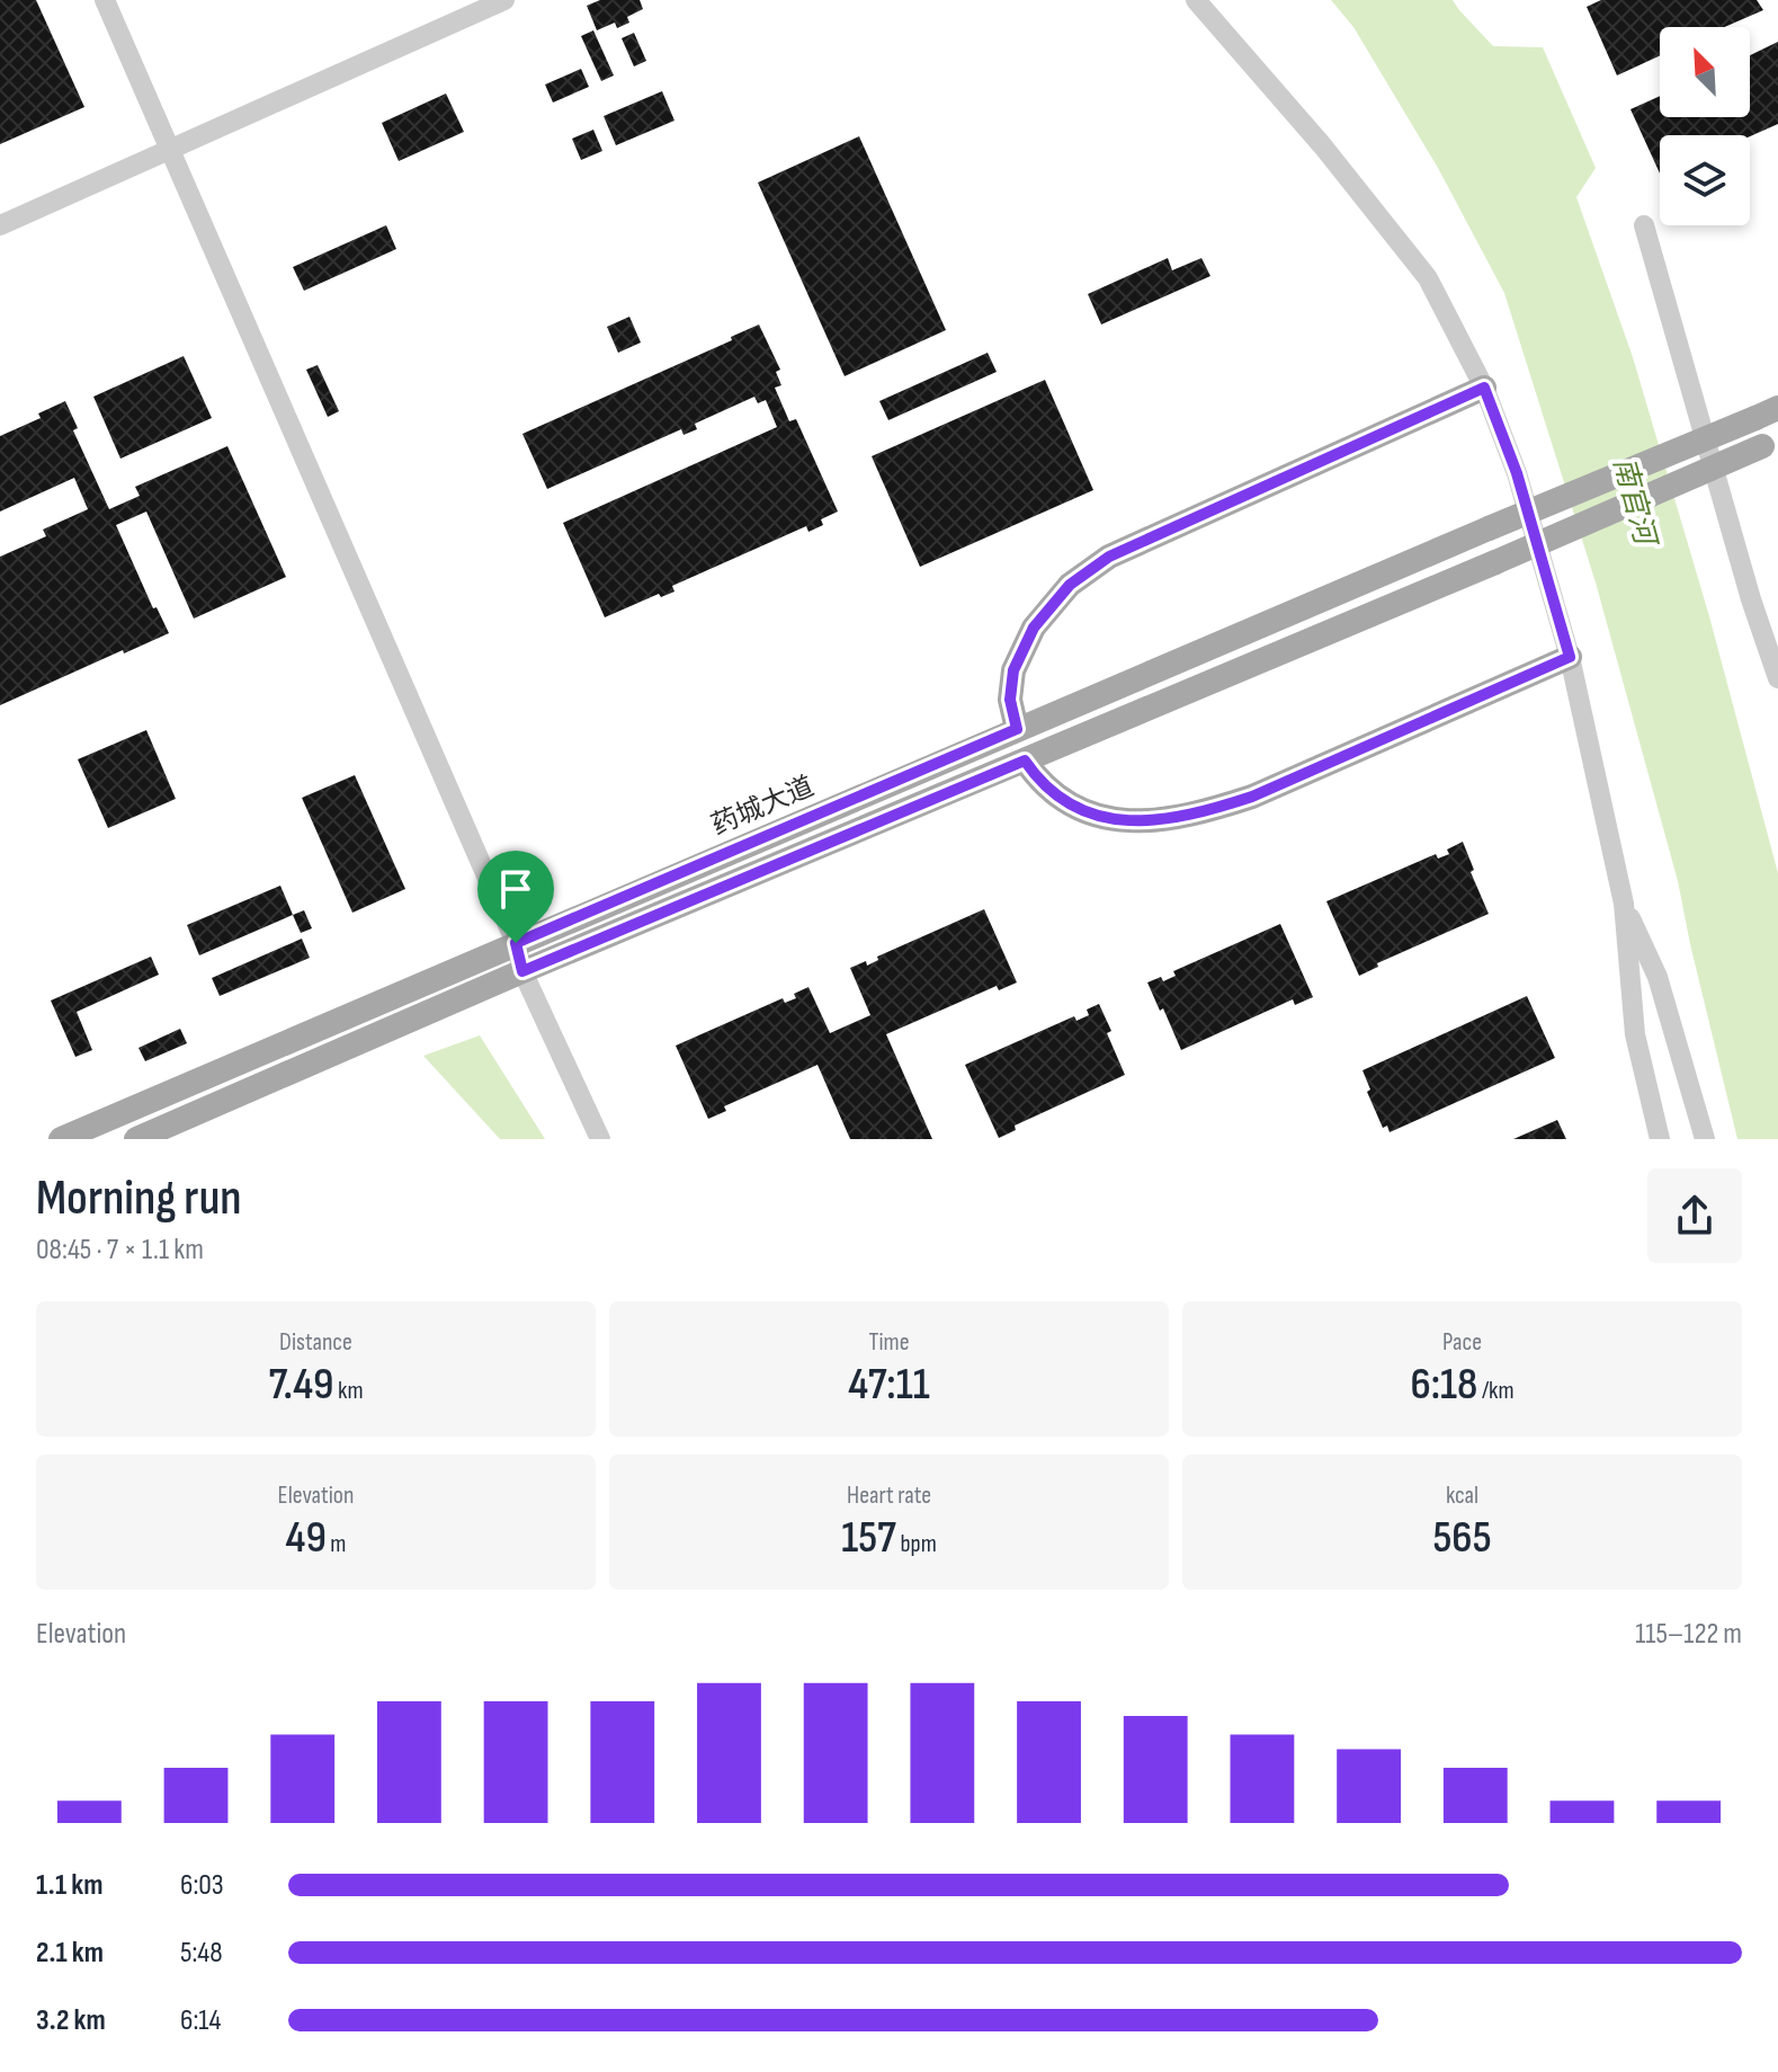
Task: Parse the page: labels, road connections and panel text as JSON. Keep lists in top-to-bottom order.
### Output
{
  "streets": {
    "main road": ["药城大道"]
  },
  "water": ["南官河"],
  "north": "top left",
  "page": {
    "heading": ["Morning run", "08:45 · 7 × 1.1 km"],
    "stats": [
      ["Distance", "7.49 km"],
      ["Time", "47:11"],
      ["Pace", "6:18 /km"],
      ["Elevation", "49 m"],
      ["Heart rate", "157 bpm"],
      ["kcal", "565"]
    ],
    "chart": ["Elevation", "115–122 m"],
    "list": [
      {
        "name": "1.1 km",
        "note": "6:03"
      },
      {
        "name": "2.1 km",
        "note": "5:48"
      },
      {
        "name": "3.2 km",
        "note": "6:14"
      }
    ]
  }
}
